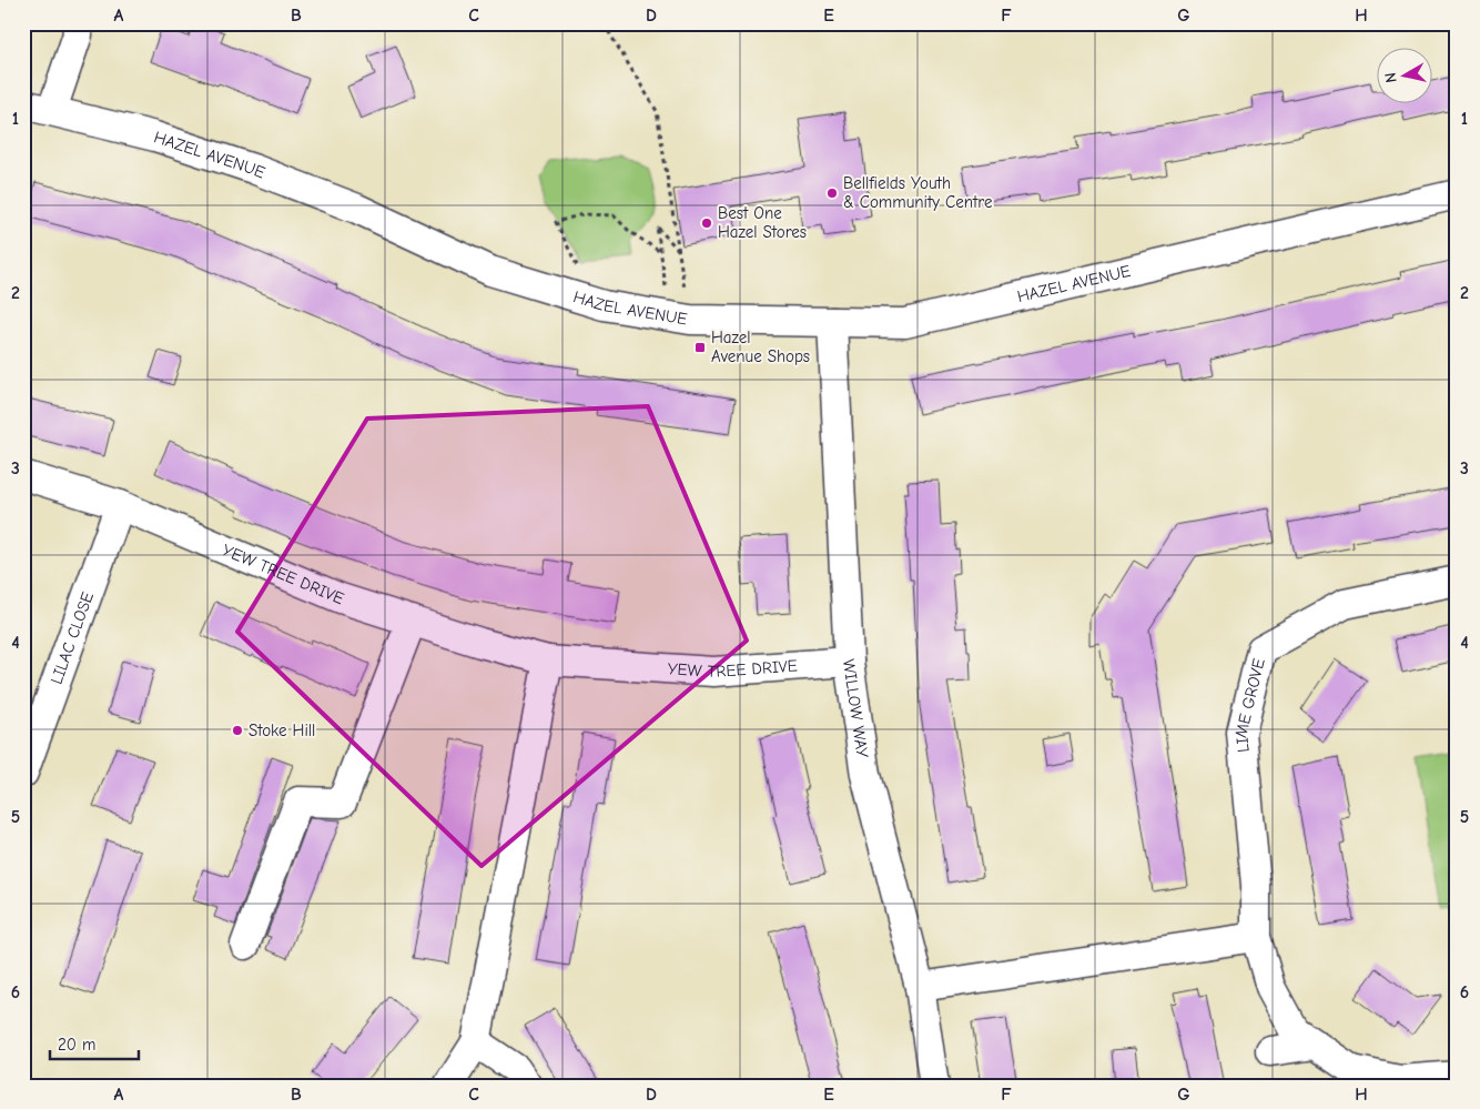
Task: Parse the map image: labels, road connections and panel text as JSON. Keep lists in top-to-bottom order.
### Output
{
  "streets": {
    "street": [
      "HAZEL AVENUE",
      "YEW TREE DRIVE",
      "LILAC CLOSE",
      "LIME GROVE",
      "WILLOW WAY"
    ]
  },
  "crossings": [
    ["HAZEL AVENUE", "WILLOW WAY"],
    ["YEW TREE DRIVE", "LILAC CLOSE"],
    ["YEW TREE DRIVE", "WILLOW WAY"]
  ],
  "places": {
    "other": ["Bellfields Youth & Community Centre", "Best One Hazel Stores", "Stoke Hill"],
    "transit": ["Hazel Avenue Shops"]
  },
  "scale_bar": "20 m",
  "north": "left",
  "grid": {
    "columns": [
      "A",
      "B",
      "C",
      "D",
      "E",
      "F",
      "G",
      "H"
    ],
    "rows": [
      "1",
      "2",
      "3",
      "4",
      "5",
      "6"
    ]
  }
}
